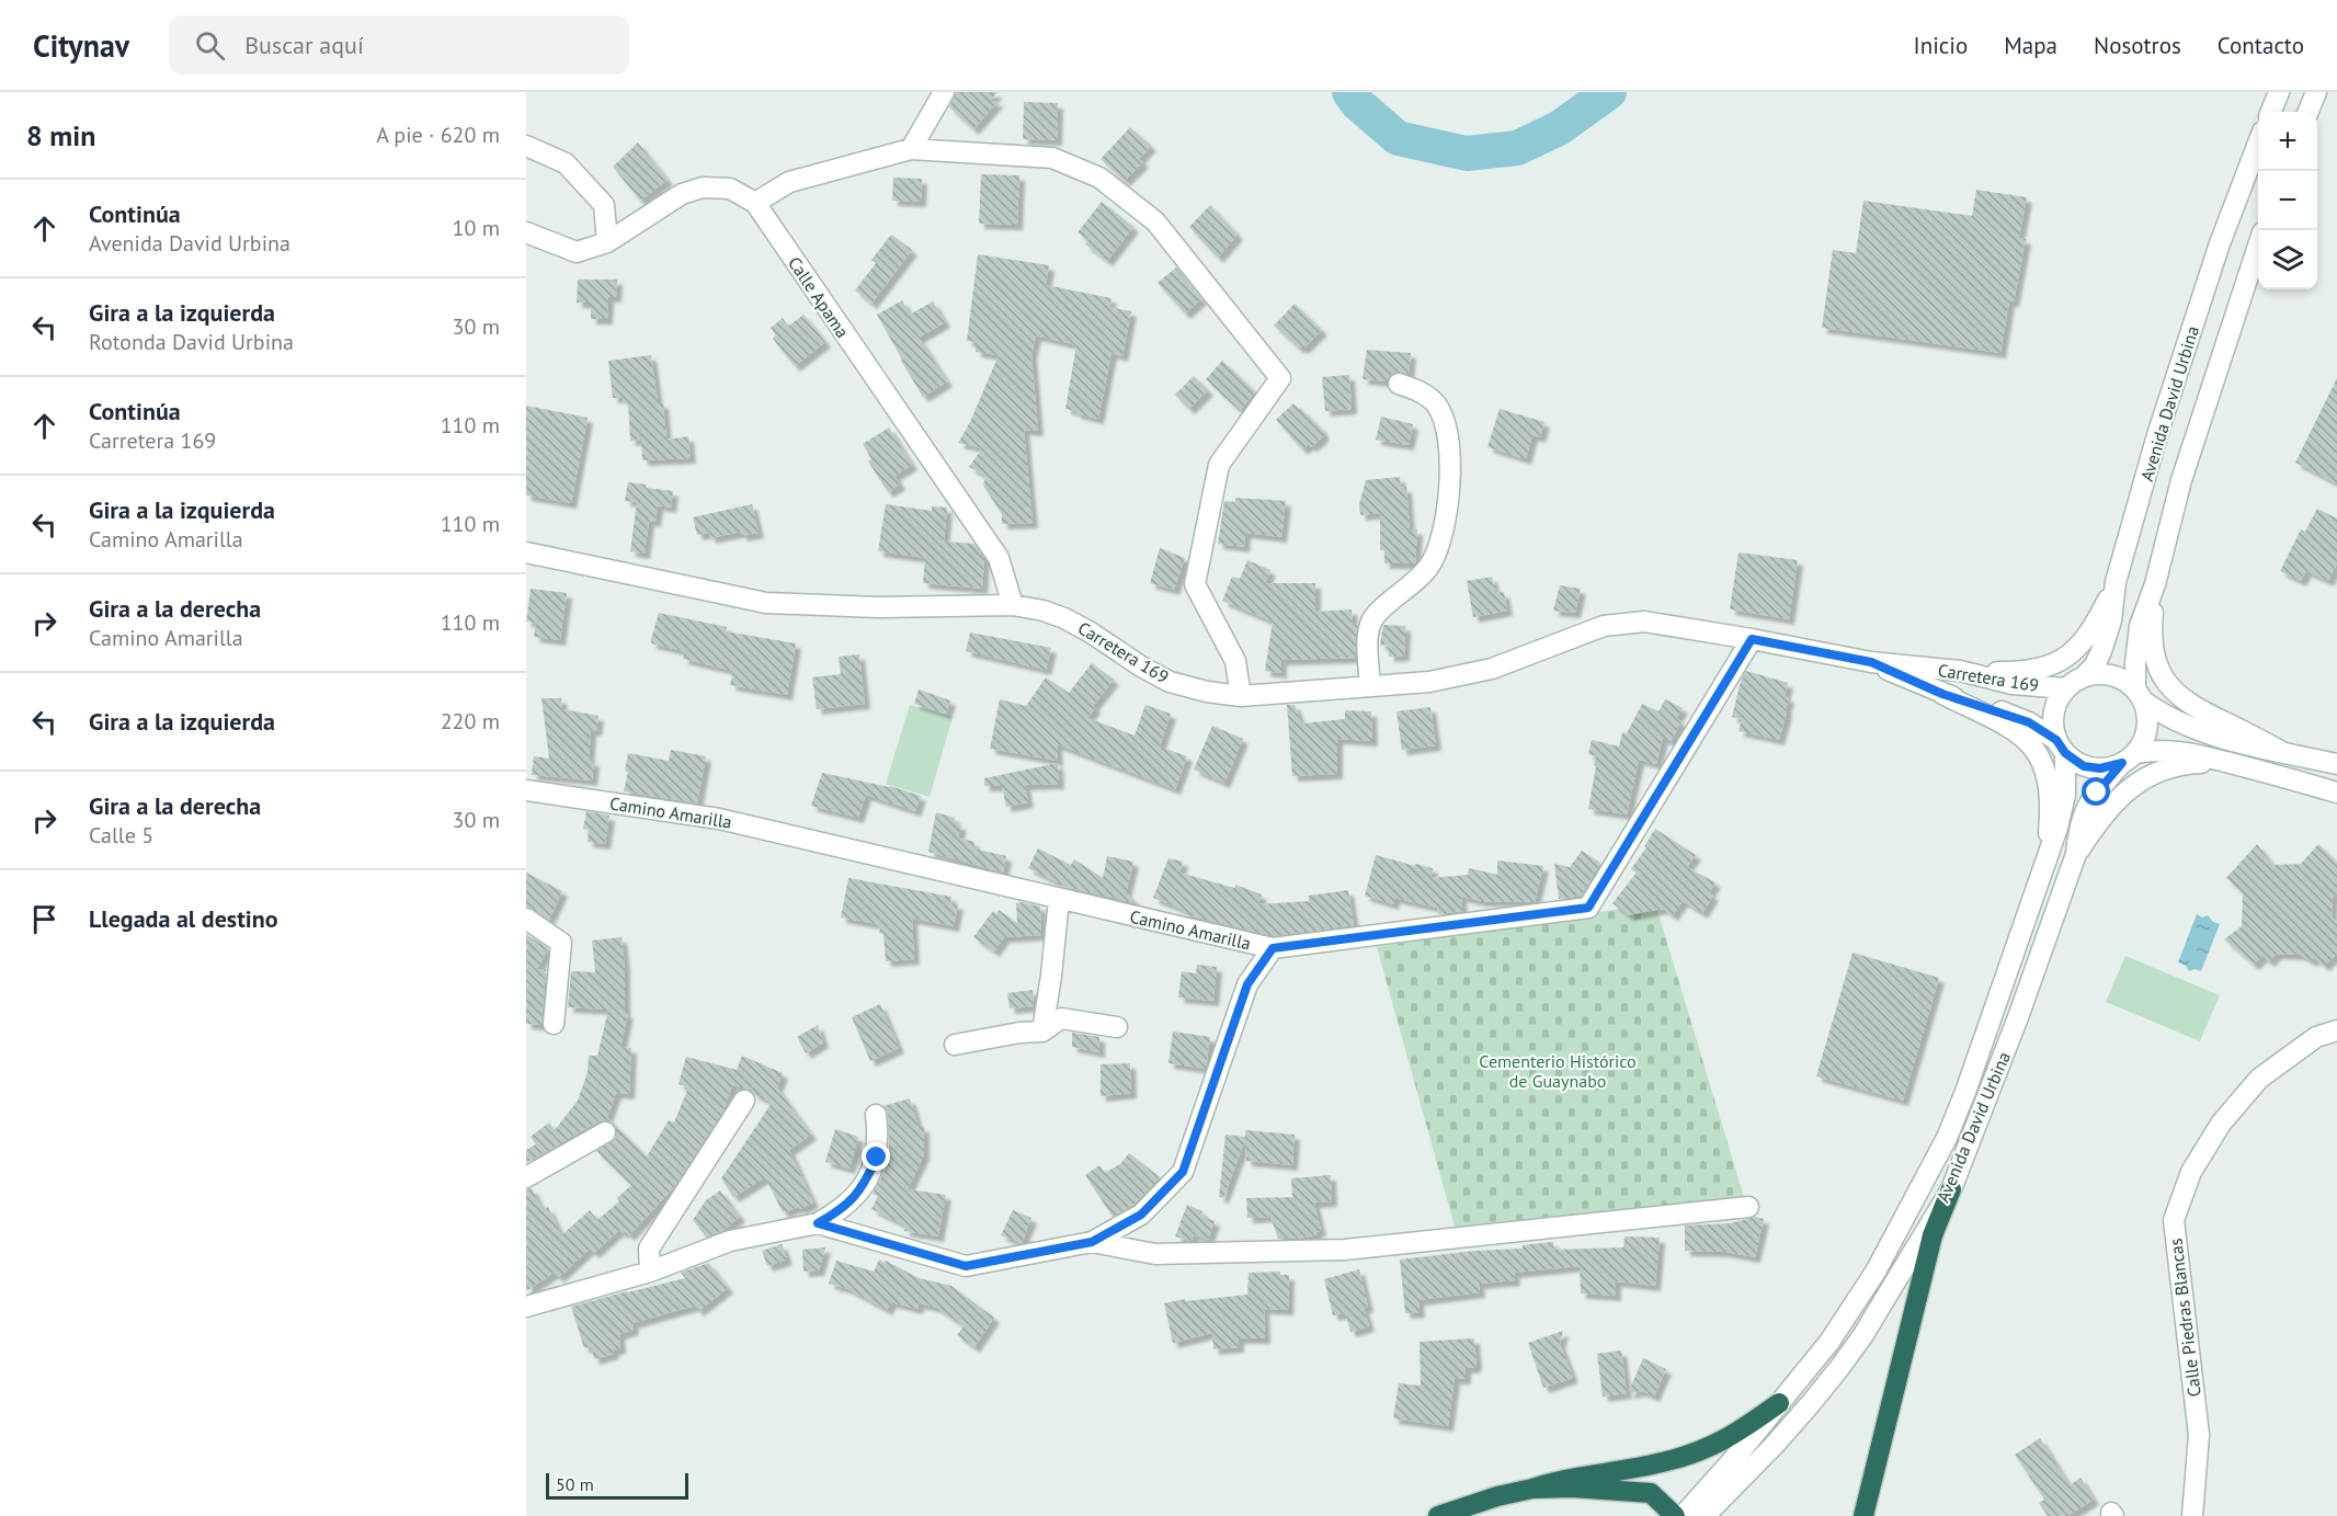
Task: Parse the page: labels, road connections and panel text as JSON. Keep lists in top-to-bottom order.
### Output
{
  "streets": {
    "street": [
      "Calle Apama",
      "Avenida David Urbina",
      "Carretera 169",
      "Camino Amarilla",
      "Calle Piedras Blancas"
    ]
  },
  "crossings": [
    ["Calle Apama", "Carretera 169"],
    ["Avenida David Urbina", "Carretera 169"],
    ["Carretera 169", "Camino Amarilla"]
  ],
  "parks": ["Cementerio Histórico de Guaynabo"],
  "scale_bar": "50 m",
  "page": {
    "header": "Citynav",
    "search": "Buscar aquí",
    "nav": [
      "Inicio",
      "Mapa",
      "Nosotros",
      "Contacto"
    ],
    "heading": ["8 min", "A pie · 620 m"],
    "map_buttons": ["+", "−"],
    "list": [
      ["Continúa", "Avenida David Urbina", "10 m"],
      ["Gira a la izquierda", "Rotonda David Urbina", "30 m"],
      ["Continúa", "Carretera 169", "110 m"],
      ["Gira a la izquierda", "Camino Amarilla", "110 m"],
      ["Gira a la derecha", "Camino Amarilla", "110 m"],
      ["Gira a la izquierda", "220 m"],
      ["Gira a la derecha", "Calle 5", "30 m"],
      "Llegada al destino"
    ],
    "scale": "50 m"
  }
}
